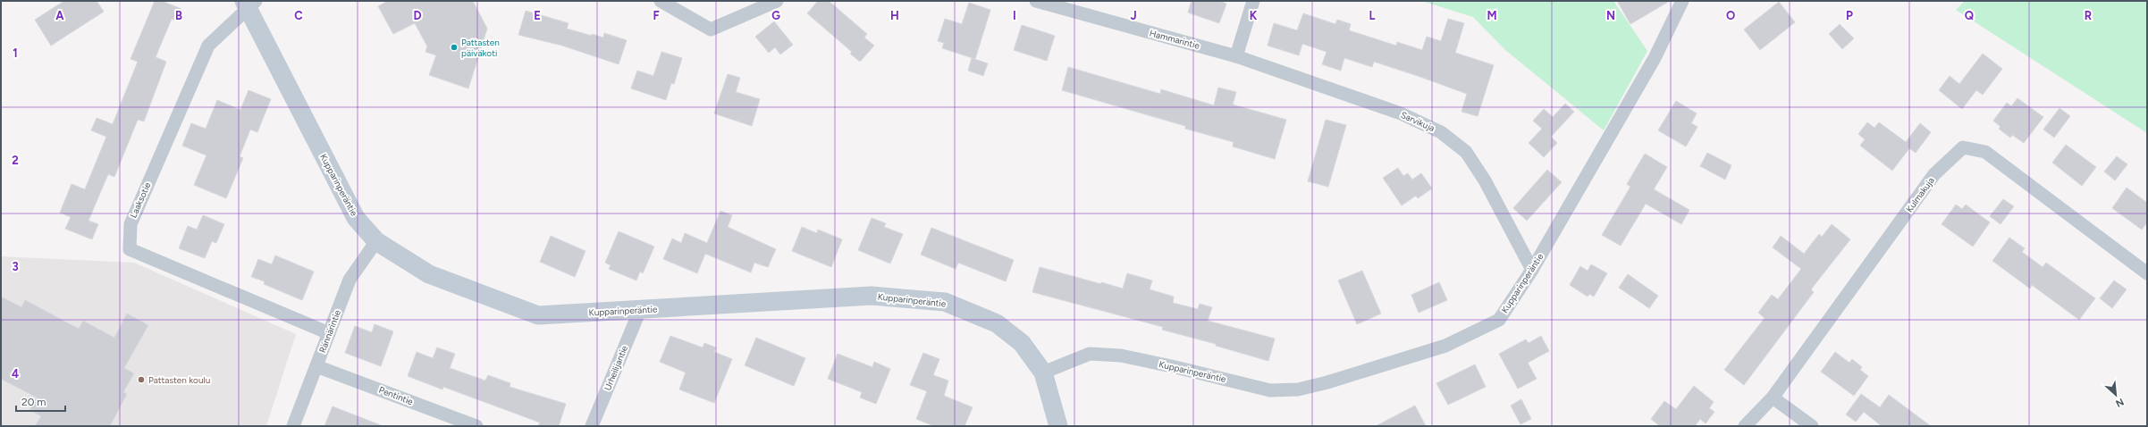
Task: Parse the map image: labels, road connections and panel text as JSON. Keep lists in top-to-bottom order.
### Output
{
  "streets": {
    "street": [
      "Hammarintie",
      "Sarvikuja",
      "Kupparinperäntie",
      "Kulmakuja",
      "Laaksotie",
      "Rännärintie",
      "Urheilijantie",
      "Pentintie"
    ]
  },
  "crossings": [
    ["Hammarintie", "Sarvikuja"],
    ["Sarvikuja", "Kupparinperäntie"],
    ["Kupparinperäntie", "Laaksotie"],
    ["Kupparinperäntie", "Rännärintie"],
    ["Kupparinperäntie", "Urheilijantie"],
    ["Laaksotie", "Rännärintie"],
    ["Rännärintie", "Pentintie"]
  ],
  "places": ["Pattasten päiväkoti", "Pattasten koulu"],
  "scale_bar": "20 m",
  "north": "bottom right",
  "grid": {
    "columns": [
      "A",
      "B",
      "C",
      "D",
      "E",
      "F",
      "G",
      "H",
      "I",
      "J",
      "K",
      "L",
      "M",
      "N",
      "O",
      "P",
      "Q",
      "R"
    ],
    "rows": [
      "1",
      "2",
      "3",
      "4"
    ]
  }
}
